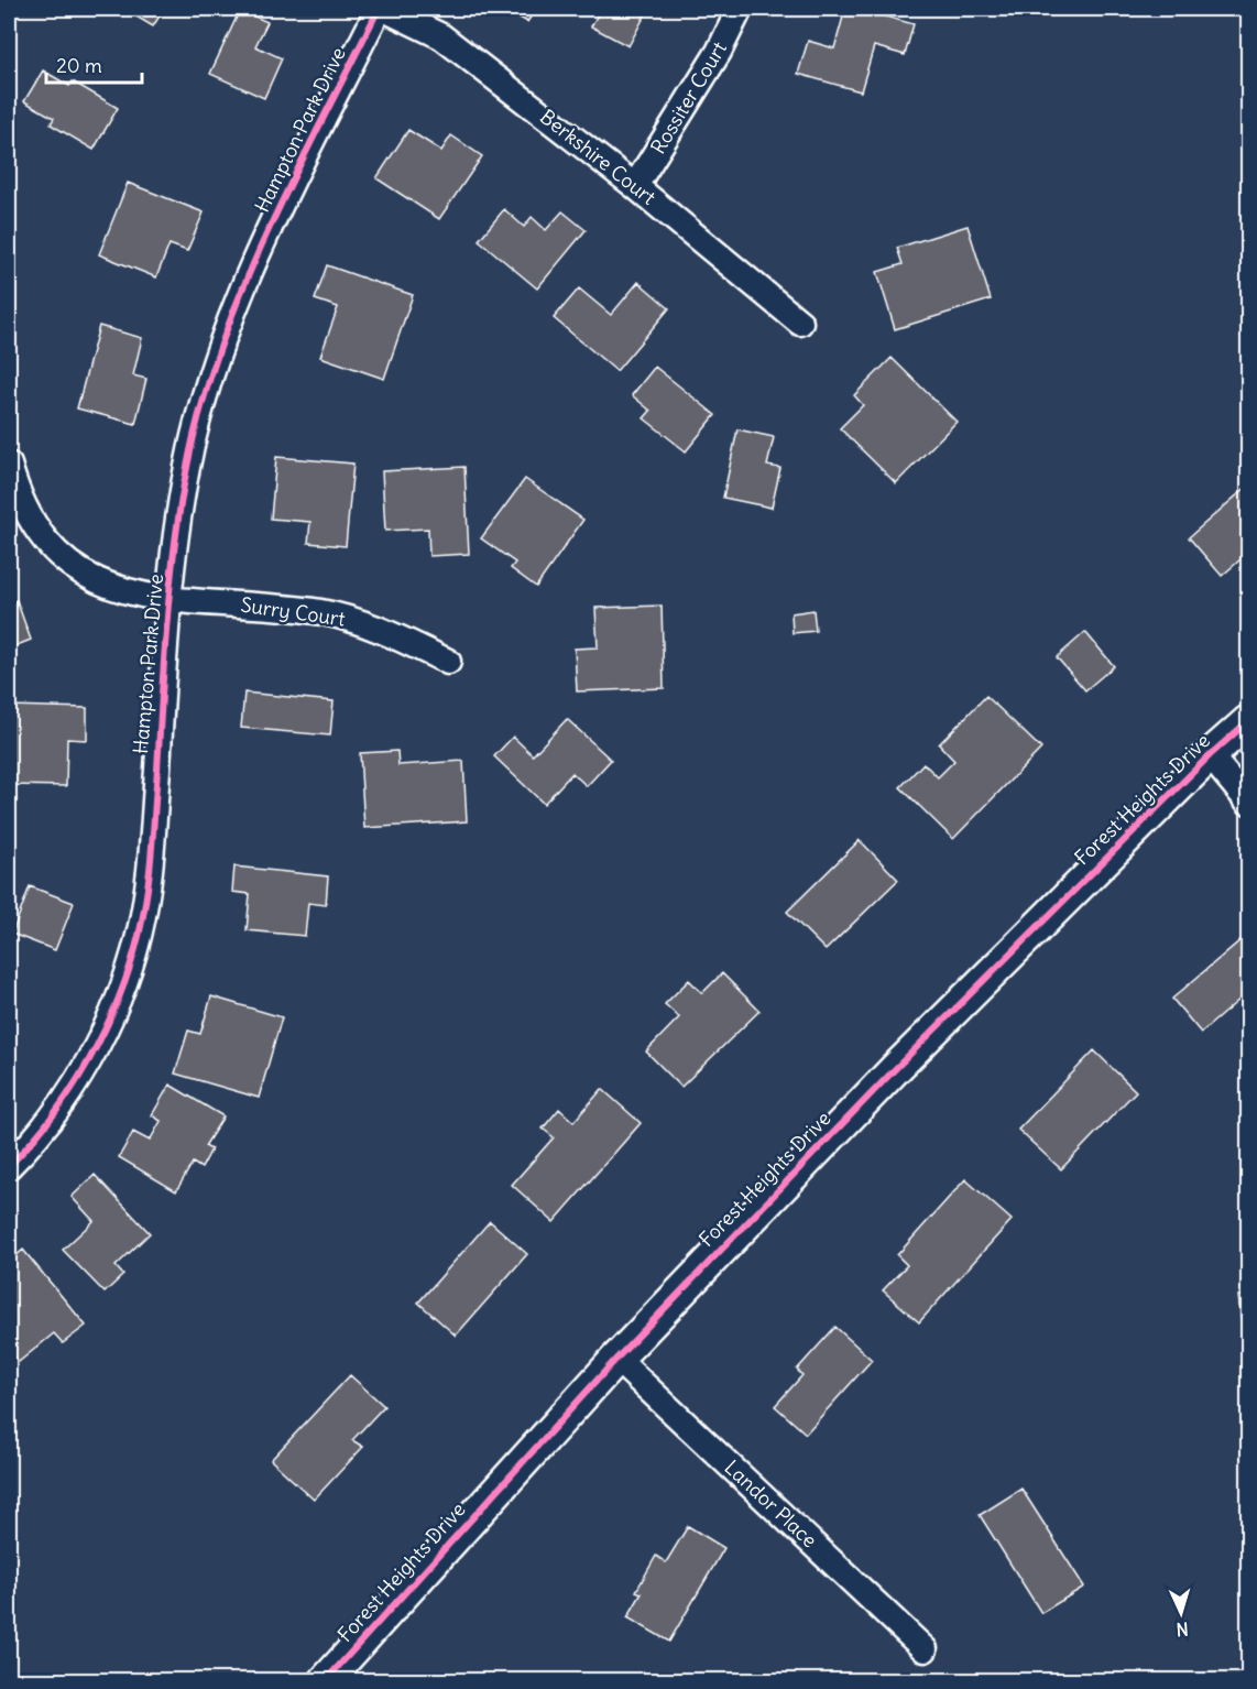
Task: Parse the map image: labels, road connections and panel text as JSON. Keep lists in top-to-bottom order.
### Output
{
  "streets": {
    "street": [
      "Rossiter Court",
      "Hampton Park Drive",
      "Berkshire Court",
      "Surry Court",
      "Forest Heights Drive",
      "Landor Place"
    ]
  },
  "crossings": [
    ["Rossiter Court", "Berkshire Court"],
    ["Hampton Park Drive", "Surry Court"],
    ["Forest Heights Drive", "Landor Place"]
  ],
  "scale_bar": "20 m",
  "north": "bottom"
}
